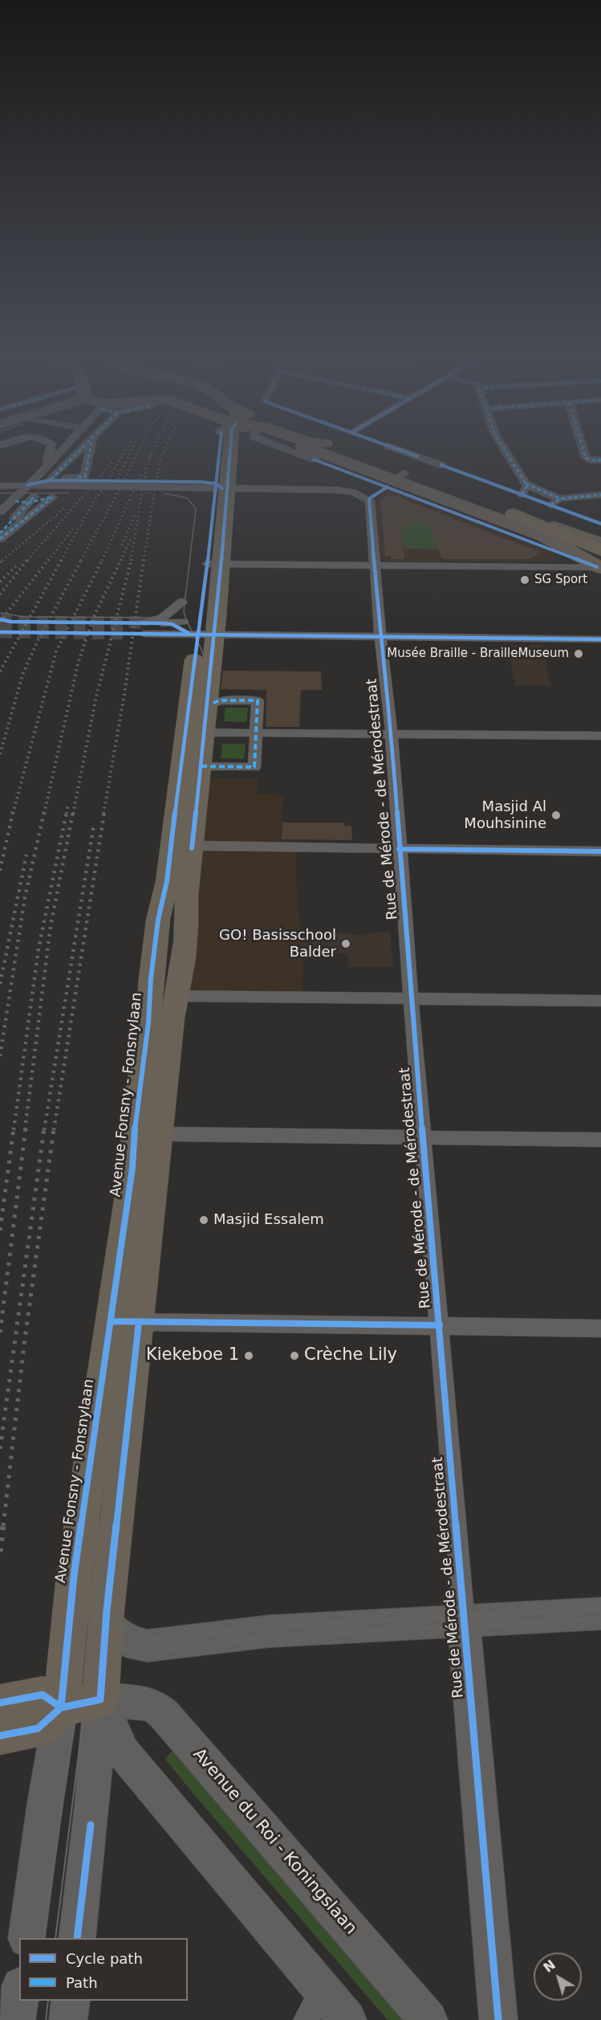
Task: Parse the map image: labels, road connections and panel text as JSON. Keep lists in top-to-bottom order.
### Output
{
  "streets": {
    "main road": ["Rue de Mérode - de Mérodestraat", "Avenue Fonsny - Fonsnylaan", "Avenue du Roi - Koningslaan"]
  },
  "crossings": [
    ["Rue de Mérode - de Mérodestraat", "Avenue Fonsny - Fonsnylaan"],
    ["Avenue Fonsny - Fonsnylaan", "Avenue du Roi - Koningslaan"]
  ],
  "places": [
    "SG Sport",
    "Musée Braille - BrailleMuseum",
    "Masjid Al Mouhsinine",
    "GO! Basisschool Balder",
    "Masjid Essalem",
    "Kiekeboe 1",
    "Crèche Lily"
  ],
  "legend": ["Cycle path", "Path"],
  "north": "top left"
}
